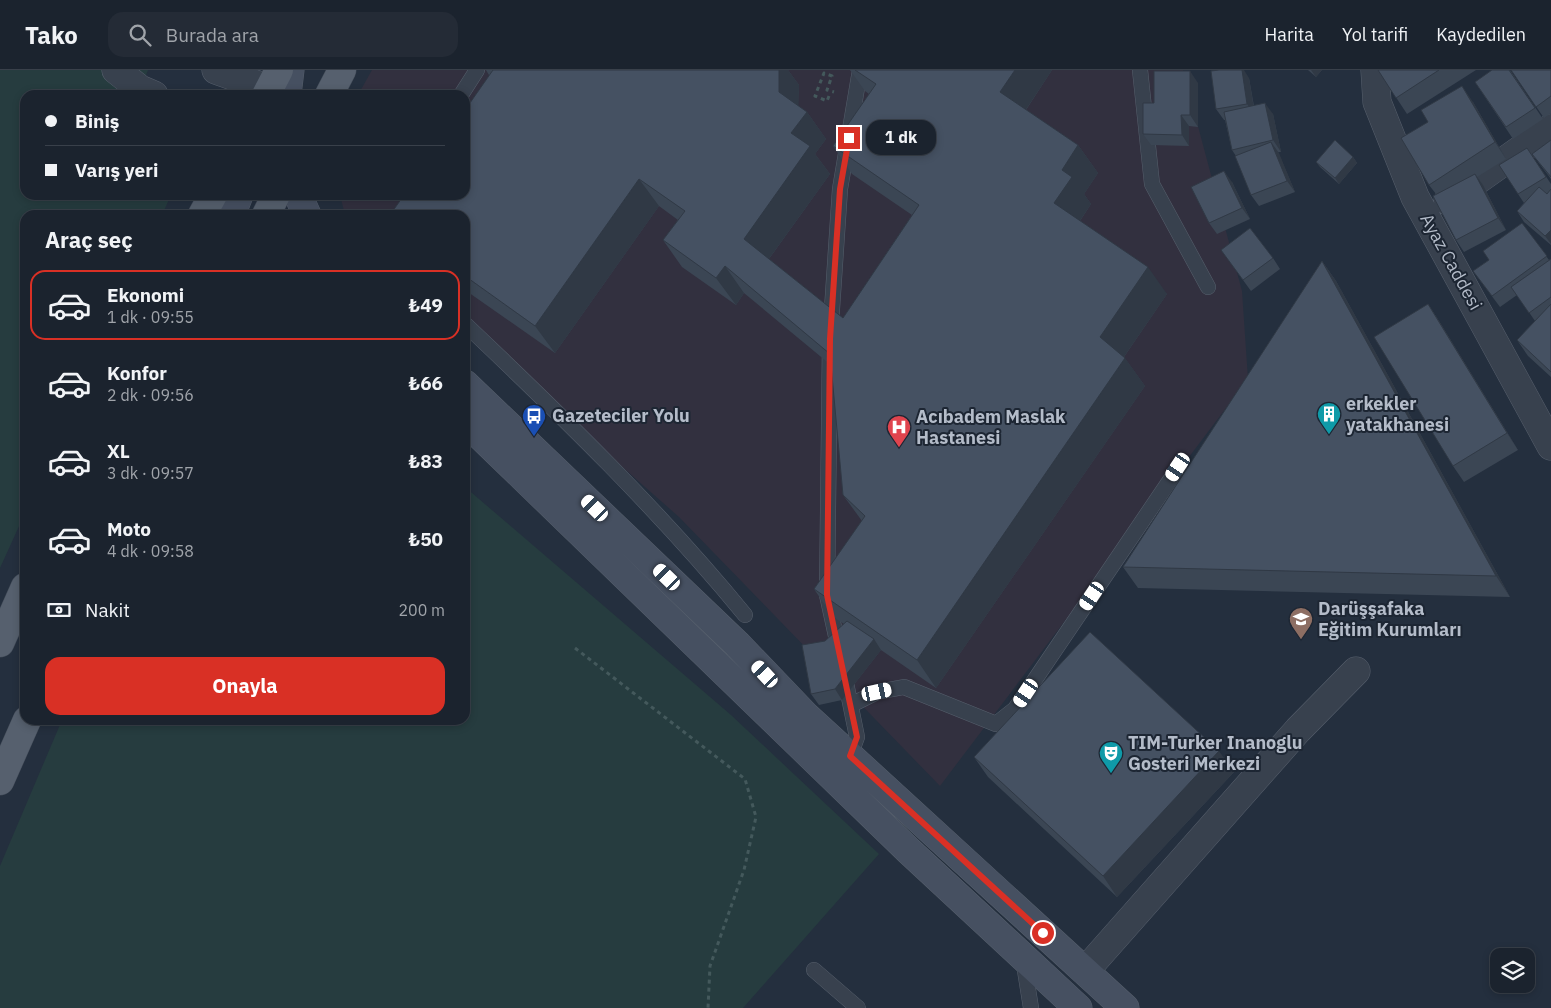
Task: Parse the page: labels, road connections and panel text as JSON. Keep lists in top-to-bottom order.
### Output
{
  "streets": {
    "street": ["Ayaz Caddesi"]
  },
  "places": {
    "building": ["erkekler yatakhanesi"],
    "bus stop": ["Gazeteciler Yolu"],
    "hospital": ["Acıbadem Maslak Hastanesi"],
    "school or university": ["Darüşşafaka Eğitim Kurumları"],
    "theatre": ["TIM-Turker Inanoglu Gosteri Merkezi"]
  },
  "page": {
    "header": "Tako",
    "search": "Burada ara",
    "nav": ["Harita", "Yol tarifi", "Kaydedilen"],
    "banner": ["Biniş", "Varış yeri"],
    "bubble": "1 dk",
    "heading": "Araç seç",
    "list": [
      {
        "name": "Ekonomi",
        "note": "1 dk · 09:55",
        "value": "₺49"
      },
      {
        "name": "Konfor",
        "note": "2 dk · 09:56",
        "value": "₺66"
      },
      {
        "name": "XL",
        "note": "3 dk · 09:57",
        "value": "₺83"
      },
      {
        "name": "Moto",
        "note": "4 dk · 09:58",
        "value": "₺50"
      }
    ],
    "pay": ["Nakit", "200 m"],
    "buttons": "Onayla"
  }
}
